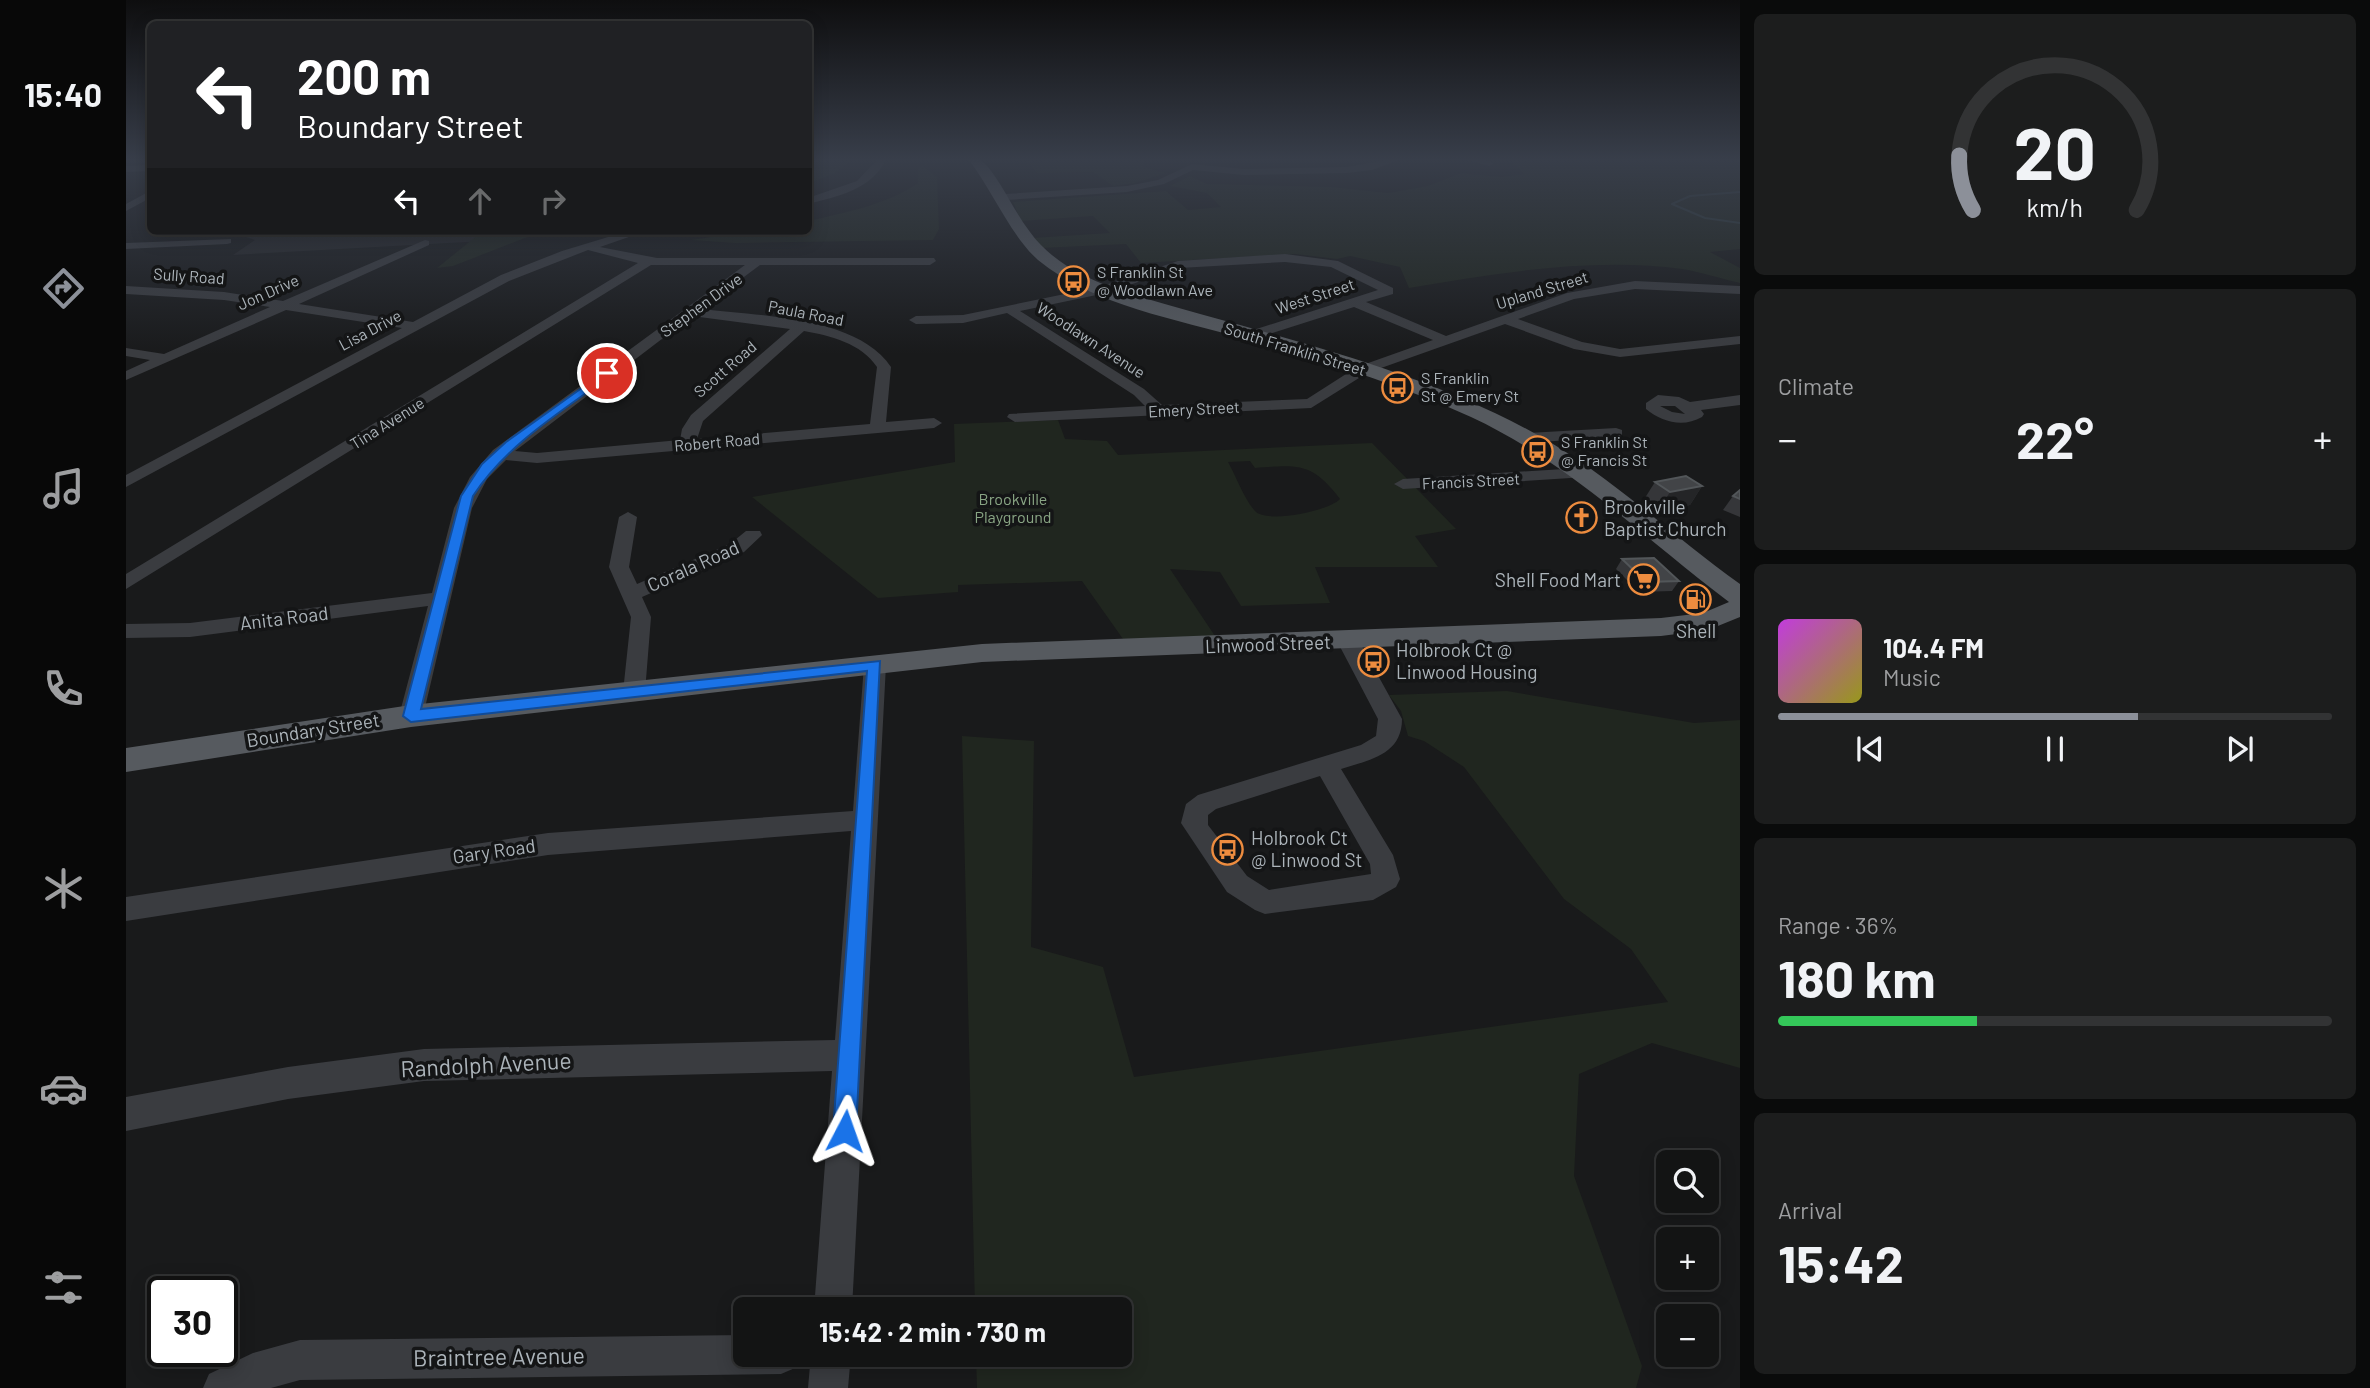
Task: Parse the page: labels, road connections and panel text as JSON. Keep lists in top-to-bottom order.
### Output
{
  "streets": {
    "main road": ["South Franklin Street", "Linwood Street", "Boundary Street"],
    "street": [
      "Sully Road",
      "Upland Street",
      "Jon Drive",
      "West Street",
      "Stephen Drive",
      "Paula Road",
      "Lisa Drive",
      "Woodlawn Avenue",
      "Scott Road",
      "Emery Street",
      "Tina Avenue",
      "Robert Road",
      "Francis Street",
      "Corala Road",
      "Anita Road",
      "Gary Road",
      "Randolph Avenue",
      "Braintree Avenue"
    ]
  },
  "crossings": [
    ["Sully Road", "Jon Drive"],
    ["Sully Road", "Lisa Drive"],
    ["Upland Street", "South Franklin Street"],
    ["Upland Street", "Emery Street"],
    ["West Street", "Woodlawn Avenue"],
    ["West Street", "South Franklin Street"],
    ["Stephen Drive", "Paula Road"],
    ["Stephen Drive", "Robert Road"],
    ["Stephen Drive", "Anita Road"],
    ["Stephen Drive", "Boundary Street"],
    ["Paula Road", "Scott Road"],
    ["Paula Road", "Robert Road"],
    ["Woodlawn Avenue", "South Franklin Street"],
    ["Woodlawn Avenue", "Emery Street"],
    ["South Franklin Street", "Emery Street"],
    ["South Franklin Street", "Francis Street"],
    ["Scott Road", "Robert Road"],
    ["Linwood Street", "Boundary Street"]
  ],
  "parks": ["Brookville Playground"],
  "places": {
    "bus stop": [
      "S Franklin St @ Woodlawn Ave",
      "S Franklin St @ Emery St",
      "S Franklin St @ Francis St",
      "Holbrook Ct @ Linwood Housing",
      "Holbrook Ct @ Linwood St"
    ],
    "church": ["Brookville Baptist Church"],
    "supermarket": ["Shell Food Mart"],
    "fuel station": ["Shell"]
  },
  "page": {
    "tabs": "15:40",
    "turn": ["200 m", "Boundary Street"],
    "tile": [
      "Climate",
      ["Range · 36%", "180 km"],
      ["Arrival", "15:42"]
    ],
    "heat": ["−", "22°", "+"],
    "song": ["104.4 FM", "Music"],
    "map_buttons": ["+", "−"],
    "limit": "30",
    "trip": "15:42 · 2 min · 730 m",
    "gauge": ["20", "km/h"]
  }
}
